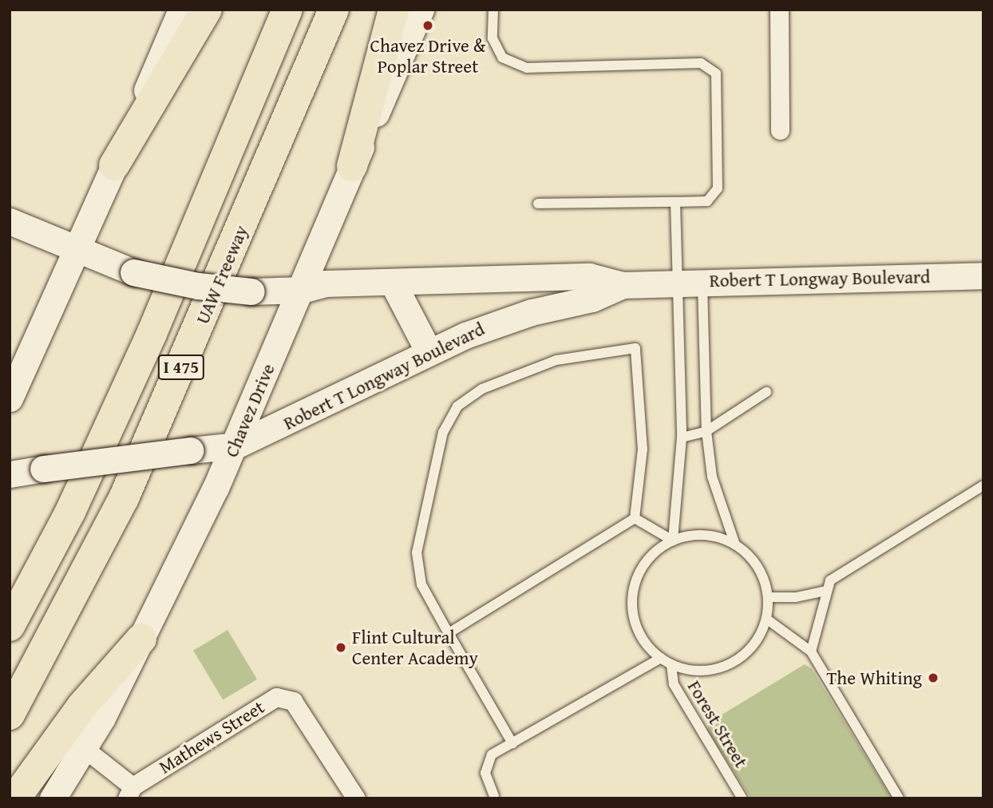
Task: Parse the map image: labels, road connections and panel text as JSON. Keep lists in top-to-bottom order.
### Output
{
  "streets": {
    "highway": ["UAW Freeway", "I 475"],
    "main road": ["Robert T Longway Boulevard", "Chavez Drive"],
    "street": ["Mathews Street"],
    "lane": ["Forest Street"]
  },
  "crossings": [
    ["Robert T Longway Boulevard", "Chavez Drive"],
    ["Chavez Drive", "Mathews Street"]
  ],
  "places": ["Chavez Drive & Poplar Street", "Flint Cultural Center Academy", "The Whiting"]
}
